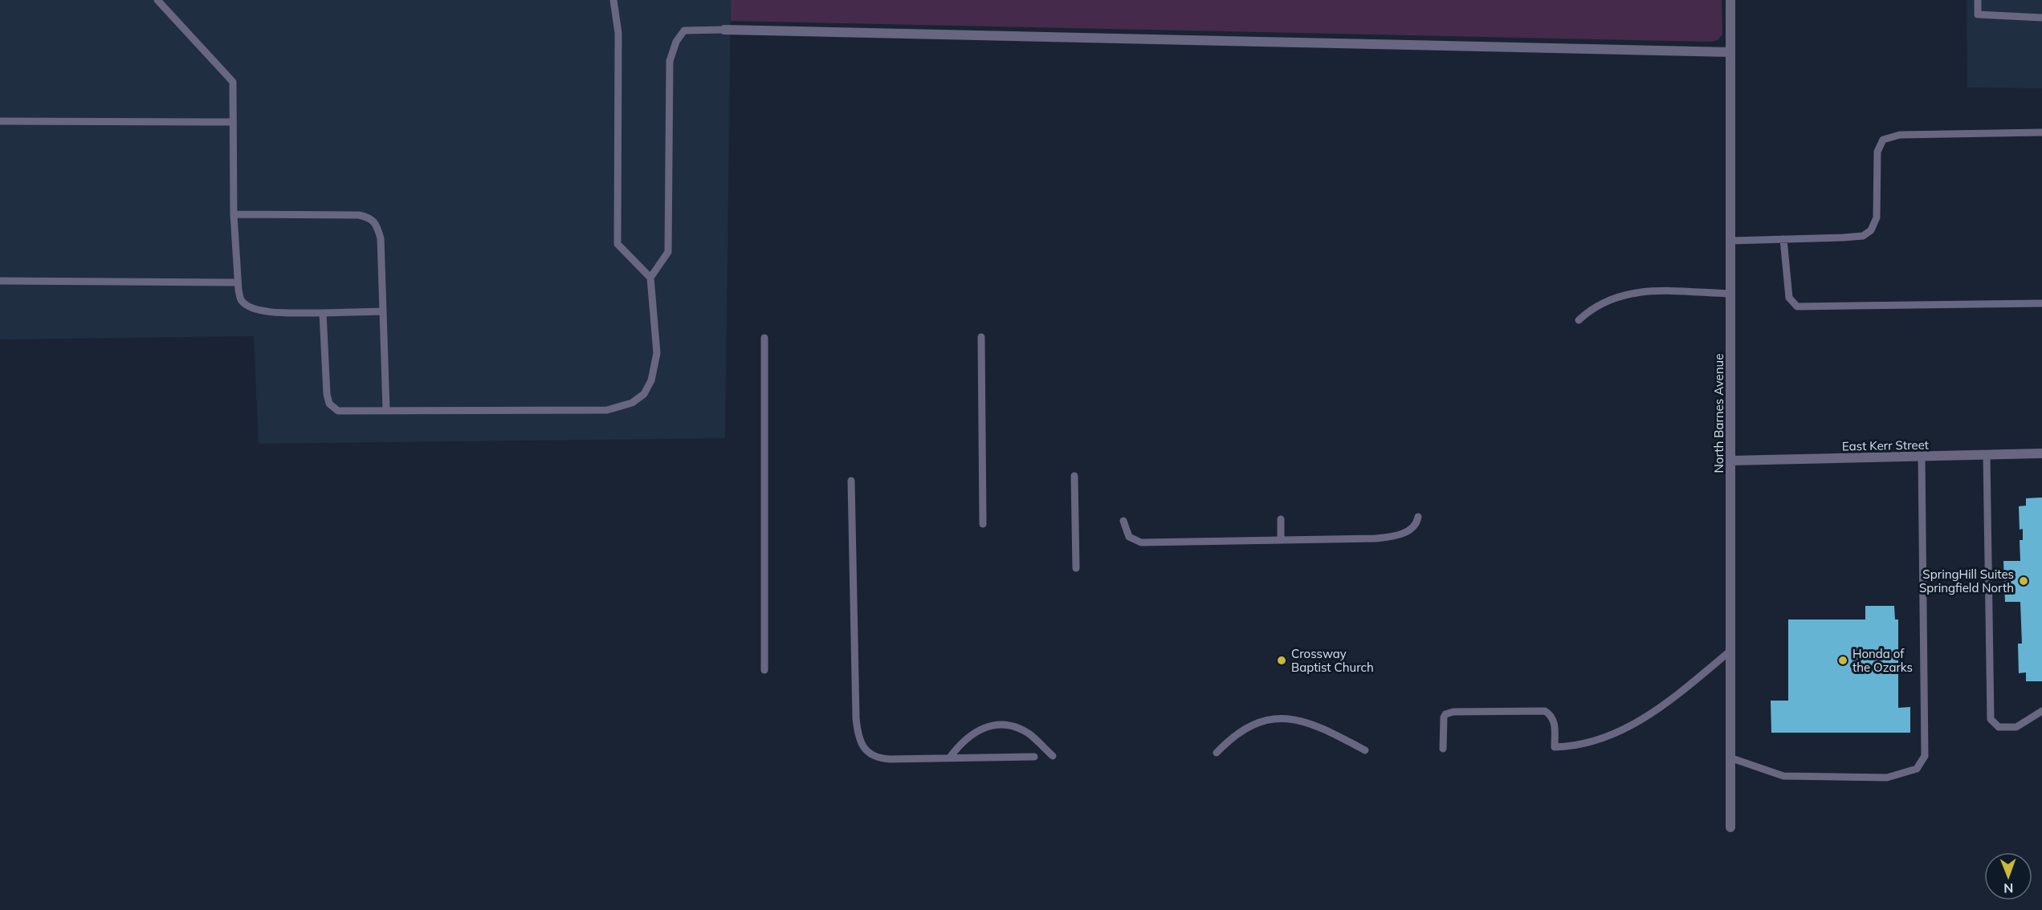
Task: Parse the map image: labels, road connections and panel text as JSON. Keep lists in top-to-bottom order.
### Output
{
  "streets": {
    "street": ["North Barnes Avenue", "East Kerr Street"]
  },
  "crossings": [
    ["North Barnes Avenue", "East Kerr Street"]
  ],
  "places": ["SpringHill Suites Springfield North", "Crossway Baptist Church", "Honda of the Ozarks"],
  "north": "bottom"
}
